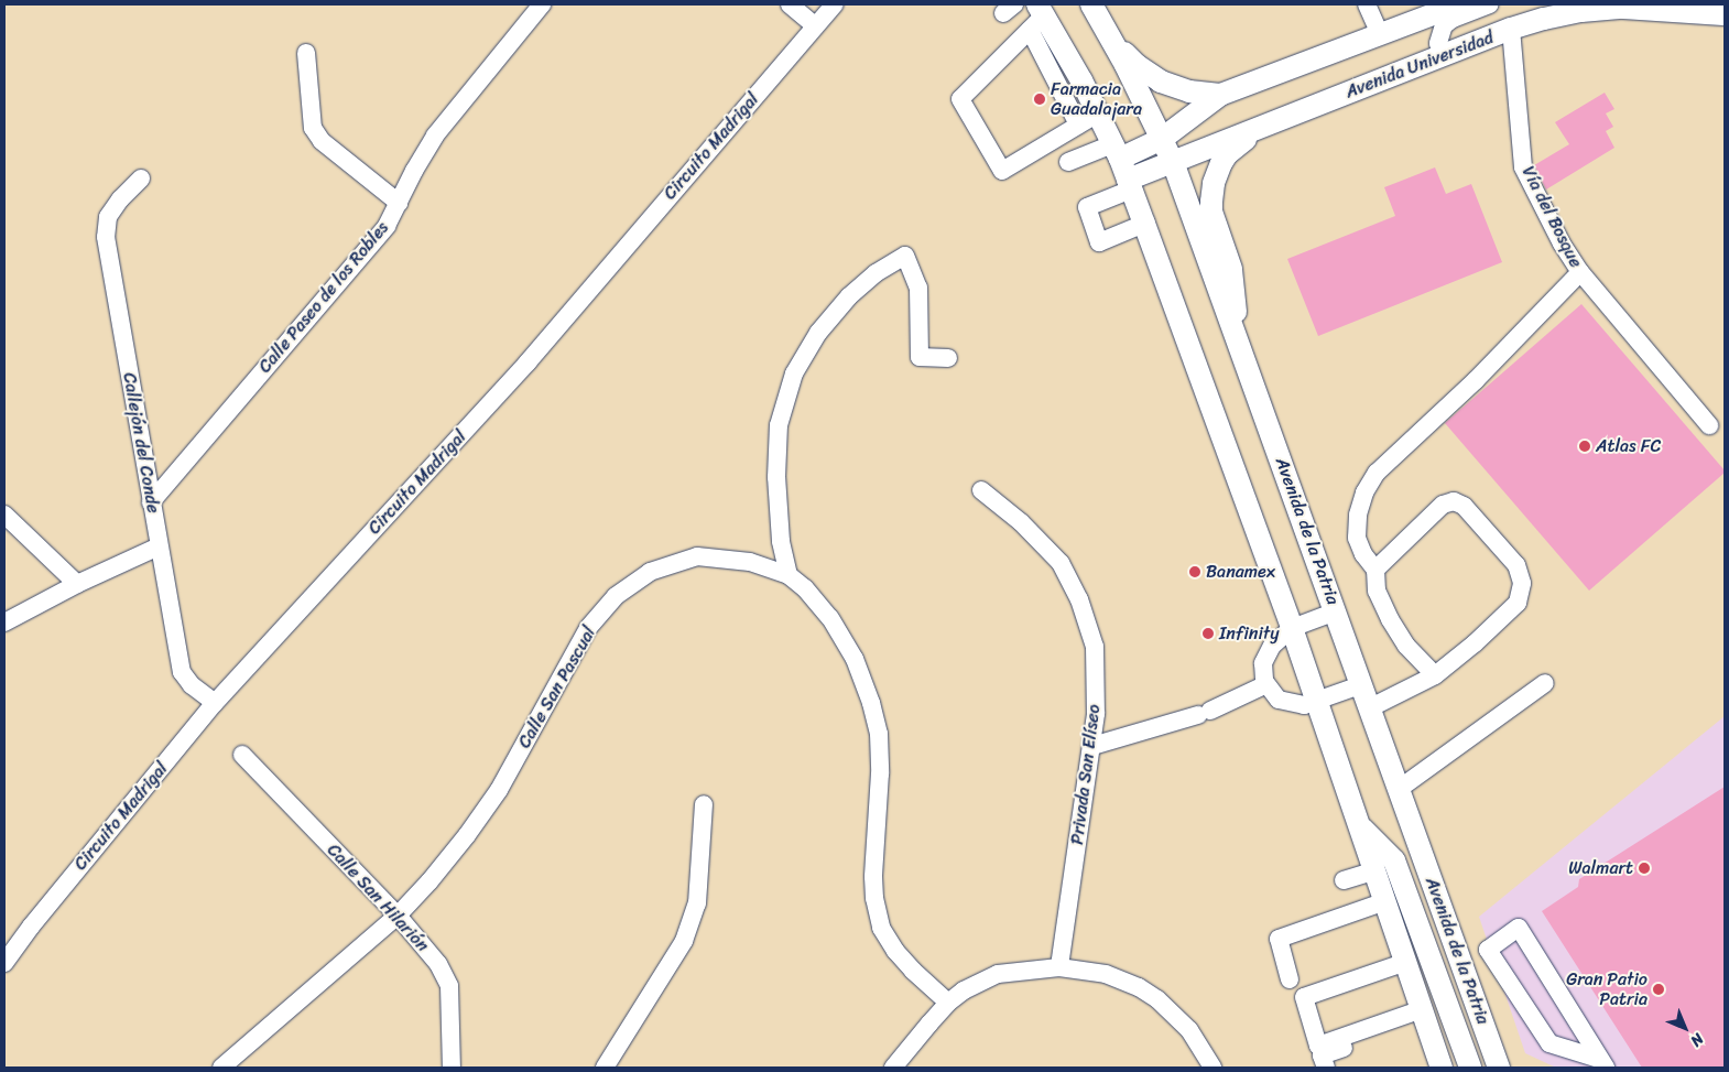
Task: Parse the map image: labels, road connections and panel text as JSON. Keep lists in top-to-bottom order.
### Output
{
  "streets": {
    "main road": ["Avenida Universidad", "Avenida de la Patria"],
    "street": [
      "Circuito Madrigal",
      "Vía del Bosque",
      "Calle Paseo de los Robles",
      "Callejón del Conde",
      "Calle San Pascual",
      "Privada San Elíseo",
      "Calle San Hilarión"
    ]
  },
  "crossings": [
    ["Avenida Universidad", "Vía del Bosque"],
    ["Avenida Universidad", "Avenida de la Patria"],
    ["Circuito Madrigal", "Callejón del Conde"],
    ["Calle Paseo de los Robles", "Callejón del Conde"],
    ["Calle San Pascual", "Calle San Hilarión"]
  ],
  "places": [
    "Farmacia Guadalajara",
    "Atlas FC",
    "Banamex",
    "Infinity",
    "Walmart",
    "Gran Patio Patria"
  ],
  "north": "bottom right"
}
